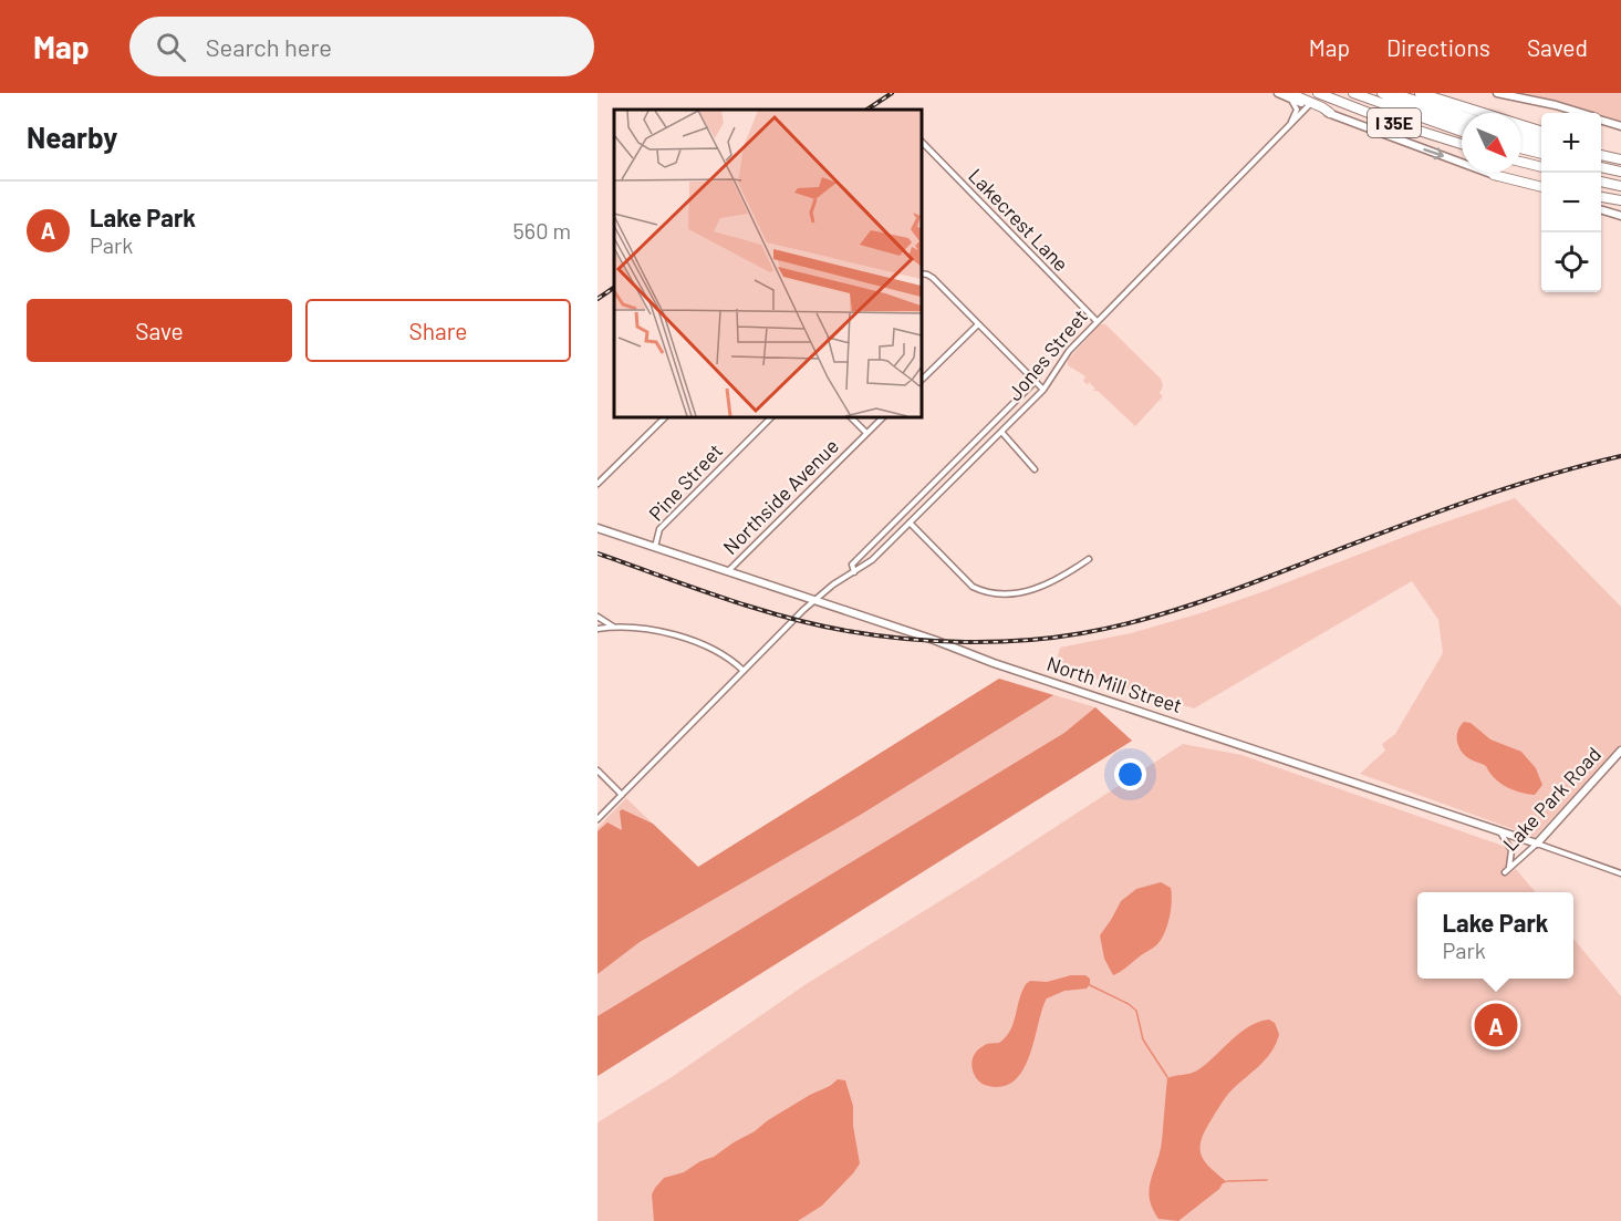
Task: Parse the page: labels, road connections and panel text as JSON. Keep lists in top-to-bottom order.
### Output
{
  "streets": {
    "highway": ["I 35E"],
    "main road": ["North Mill Street", "Lake Park Road"],
    "street": [
      "Lakecrest Lane",
      "Jones Street",
      "Pine Street",
      "Northside Avenue"
    ]
  },
  "crossings": [
    ["Lakecrest Lane", "Jones Street"],
    ["Jones Street", "North Mill Street"],
    ["Pine Street", "North Mill Street"],
    ["Northside Avenue", "North Mill Street"],
    ["North Mill Street", "Lake Park Road"]
  ],
  "north": "bottom right",
  "page": {
    "header": "Map",
    "search": "Search here",
    "nav": ["Map", "Directions", "Saved"],
    "heading": "Nearby",
    "map_buttons": ["+", "−"],
    "list": [
      {
        "mark": "A",
        "name": "Lake Park",
        "note": "Park",
        "value": "560 m"
      }
    ],
    "buttons": ["Save", "Share"],
    "popup": ["Lake Park", "Park"],
    "pins": "A"
  }
}
